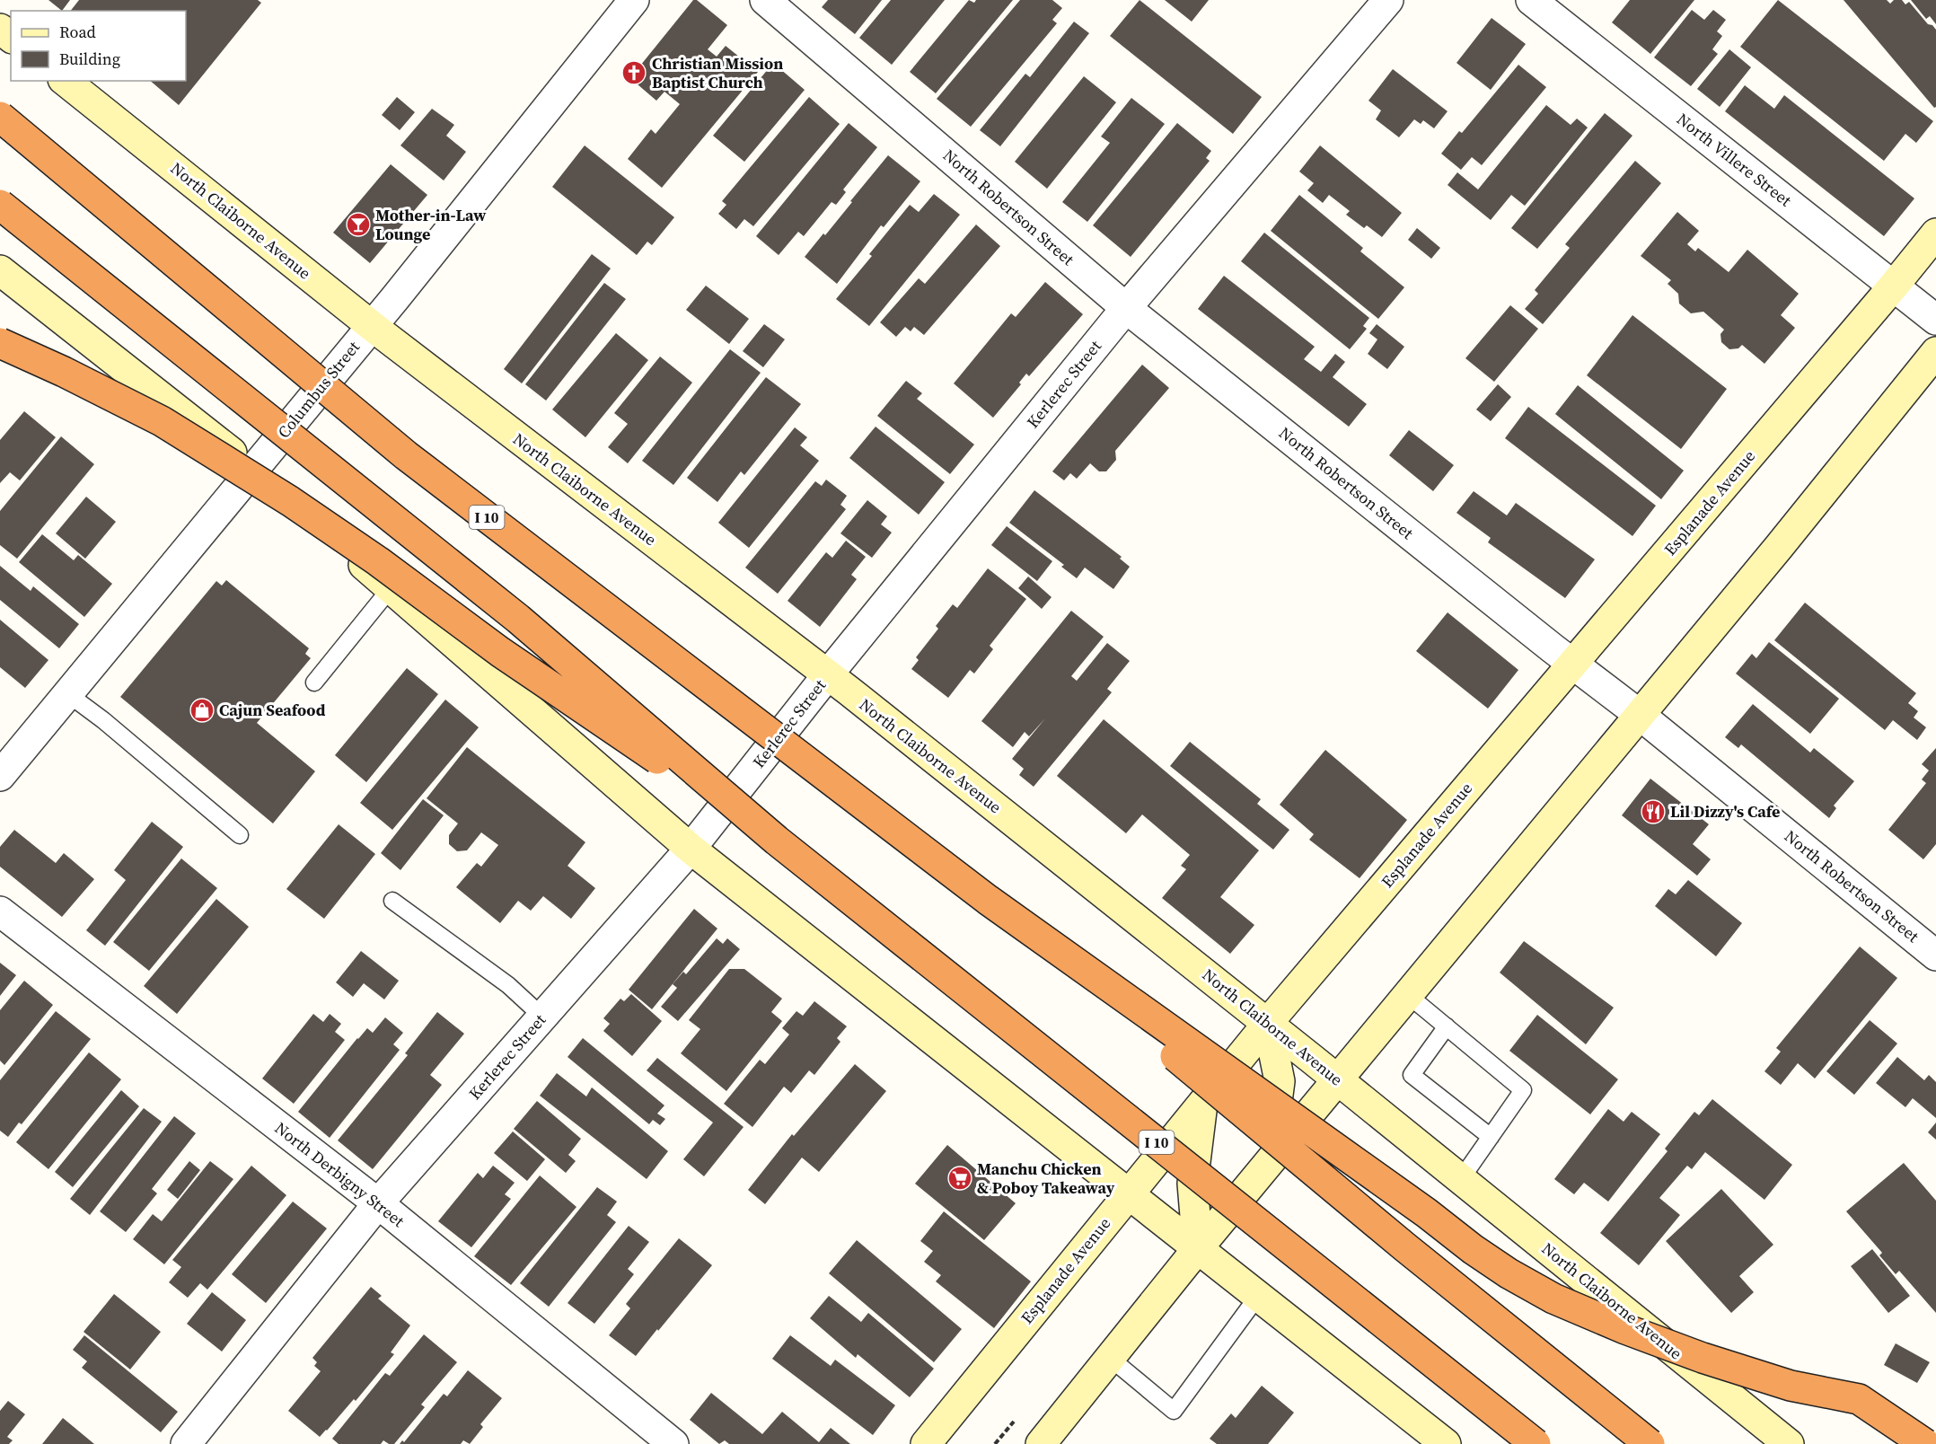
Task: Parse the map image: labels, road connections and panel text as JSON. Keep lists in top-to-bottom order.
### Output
{
  "streets": {
    "highway": ["I 10"],
    "main road": ["North Claiborne Avenue", "Esplanade Avenue"],
    "street": [
      "North Villere Street",
      "North Robertson Street",
      "Kerlerec Street",
      "Columbus Street",
      "North Derbigny Street"
    ]
  },
  "crossings": [
    ["North Villere Street", "Esplanade Avenue"],
    ["North Robertson Street", "Kerlerec Street"],
    ["North Robertson Street", "Esplanade Avenue"],
    ["North Claiborne Avenue", "Kerlerec Street"],
    ["North Claiborne Avenue", "Columbus Street"],
    ["North Claiborne Avenue", "Esplanade Avenue"],
    ["Kerlerec Street", "North Derbigny Street"]
  ],
  "places": {
    "church": ["Christian Mission Baptist Church"],
    "bar": ["Mother-in-Law Lounge"],
    "shop": ["Cajun Seafood"],
    "restaurant": ["Lil Dizzy's Cafe"],
    "supermarket": ["Manchu Chicken & Poboy Takeaway"]
  },
  "legend": ["Road", "Building"]
}
